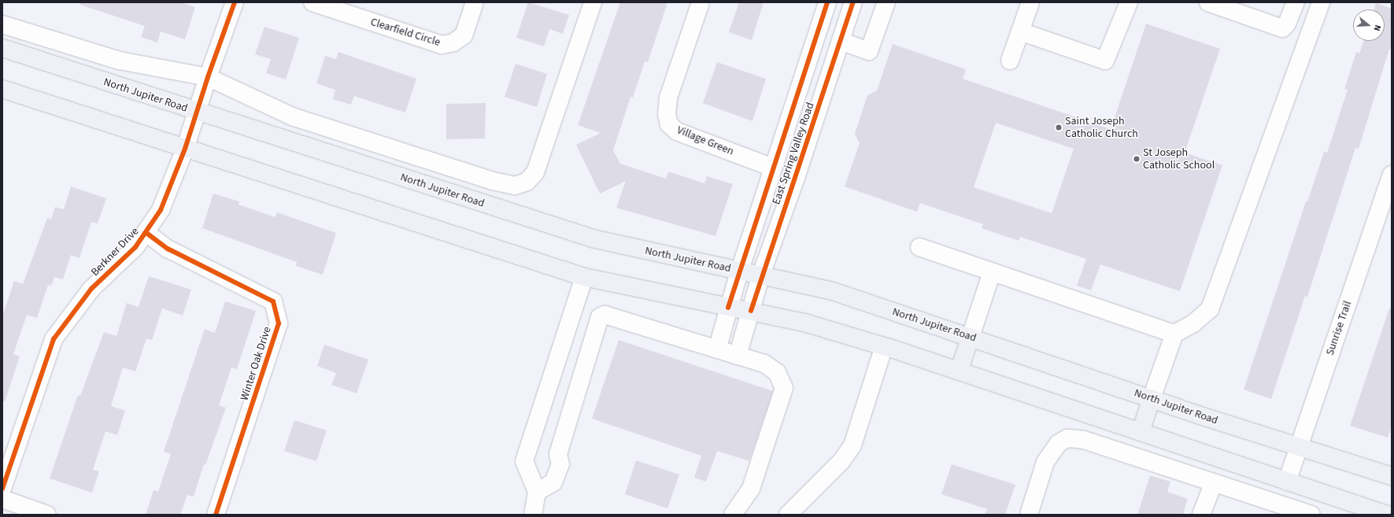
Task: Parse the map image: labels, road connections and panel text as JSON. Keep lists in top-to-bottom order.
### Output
{
  "streets": {
    "main road": ["North Jupiter Road"],
    "street": [
      "Clearfield Circle",
      "Village Green",
      "East Spring Valley Road",
      "Berkner Drive",
      "Sunrise Trail",
      "Winter Oak Drive"
    ]
  },
  "crossings": [
    ["North Jupiter Road", "East Spring Valley Road"],
    ["North Jupiter Road", "Berkner Drive"],
    ["North Jupiter Road", "Sunrise Trail"],
    ["Village Green", "East Spring Valley Road"],
    ["Berkner Drive", "Winter Oak Drive"]
  ],
  "places": ["Saint Joseph Catholic Church", "St Joseph Catholic School"],
  "north": "right"
}
